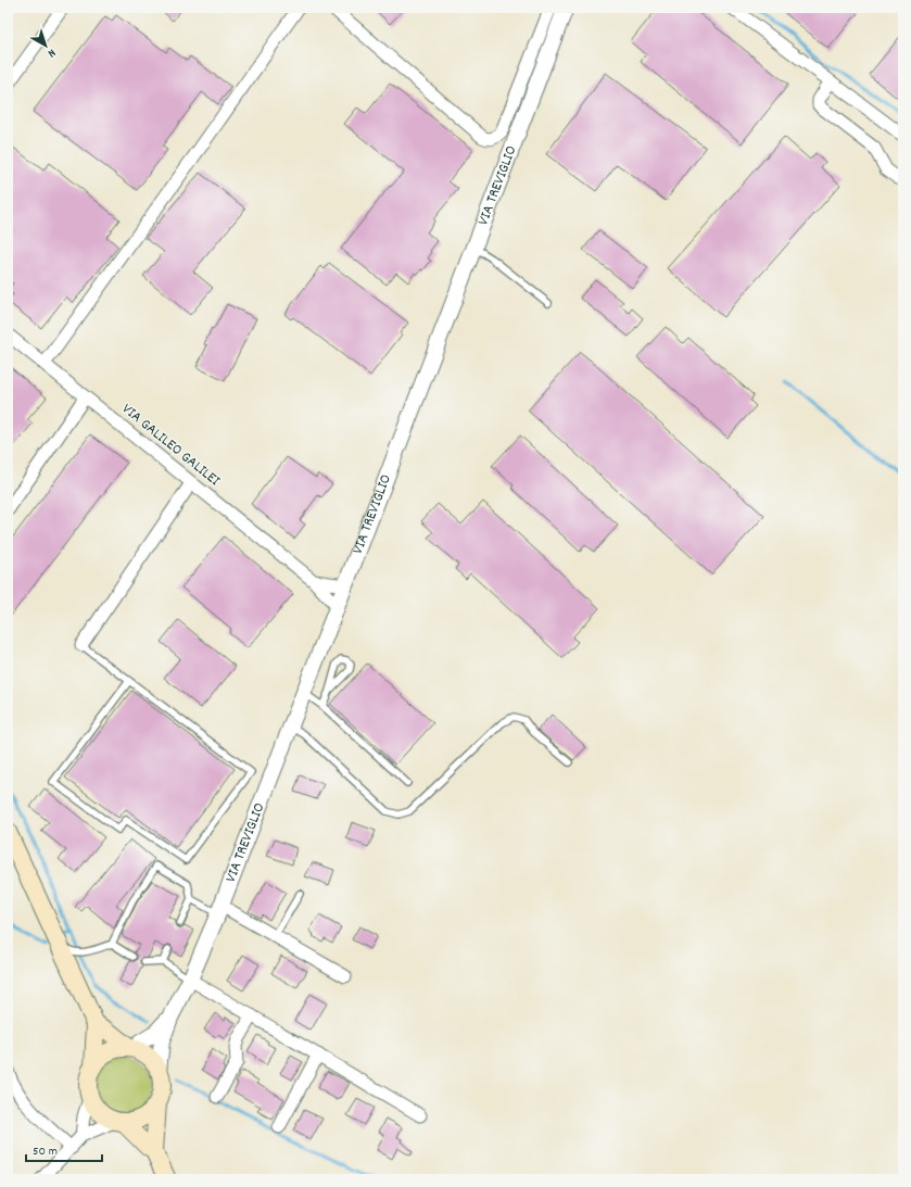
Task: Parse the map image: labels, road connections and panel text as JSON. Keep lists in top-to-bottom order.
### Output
{
  "streets": {
    "street": ["VIA TREVIGLIO", "VIA GALILEO GALILEI"]
  },
  "crossings": [
    ["VIA TREVIGLIO", "VIA GALILEO GALILEI"]
  ],
  "scale_bar": "50 m",
  "north": "bottom right"
}
